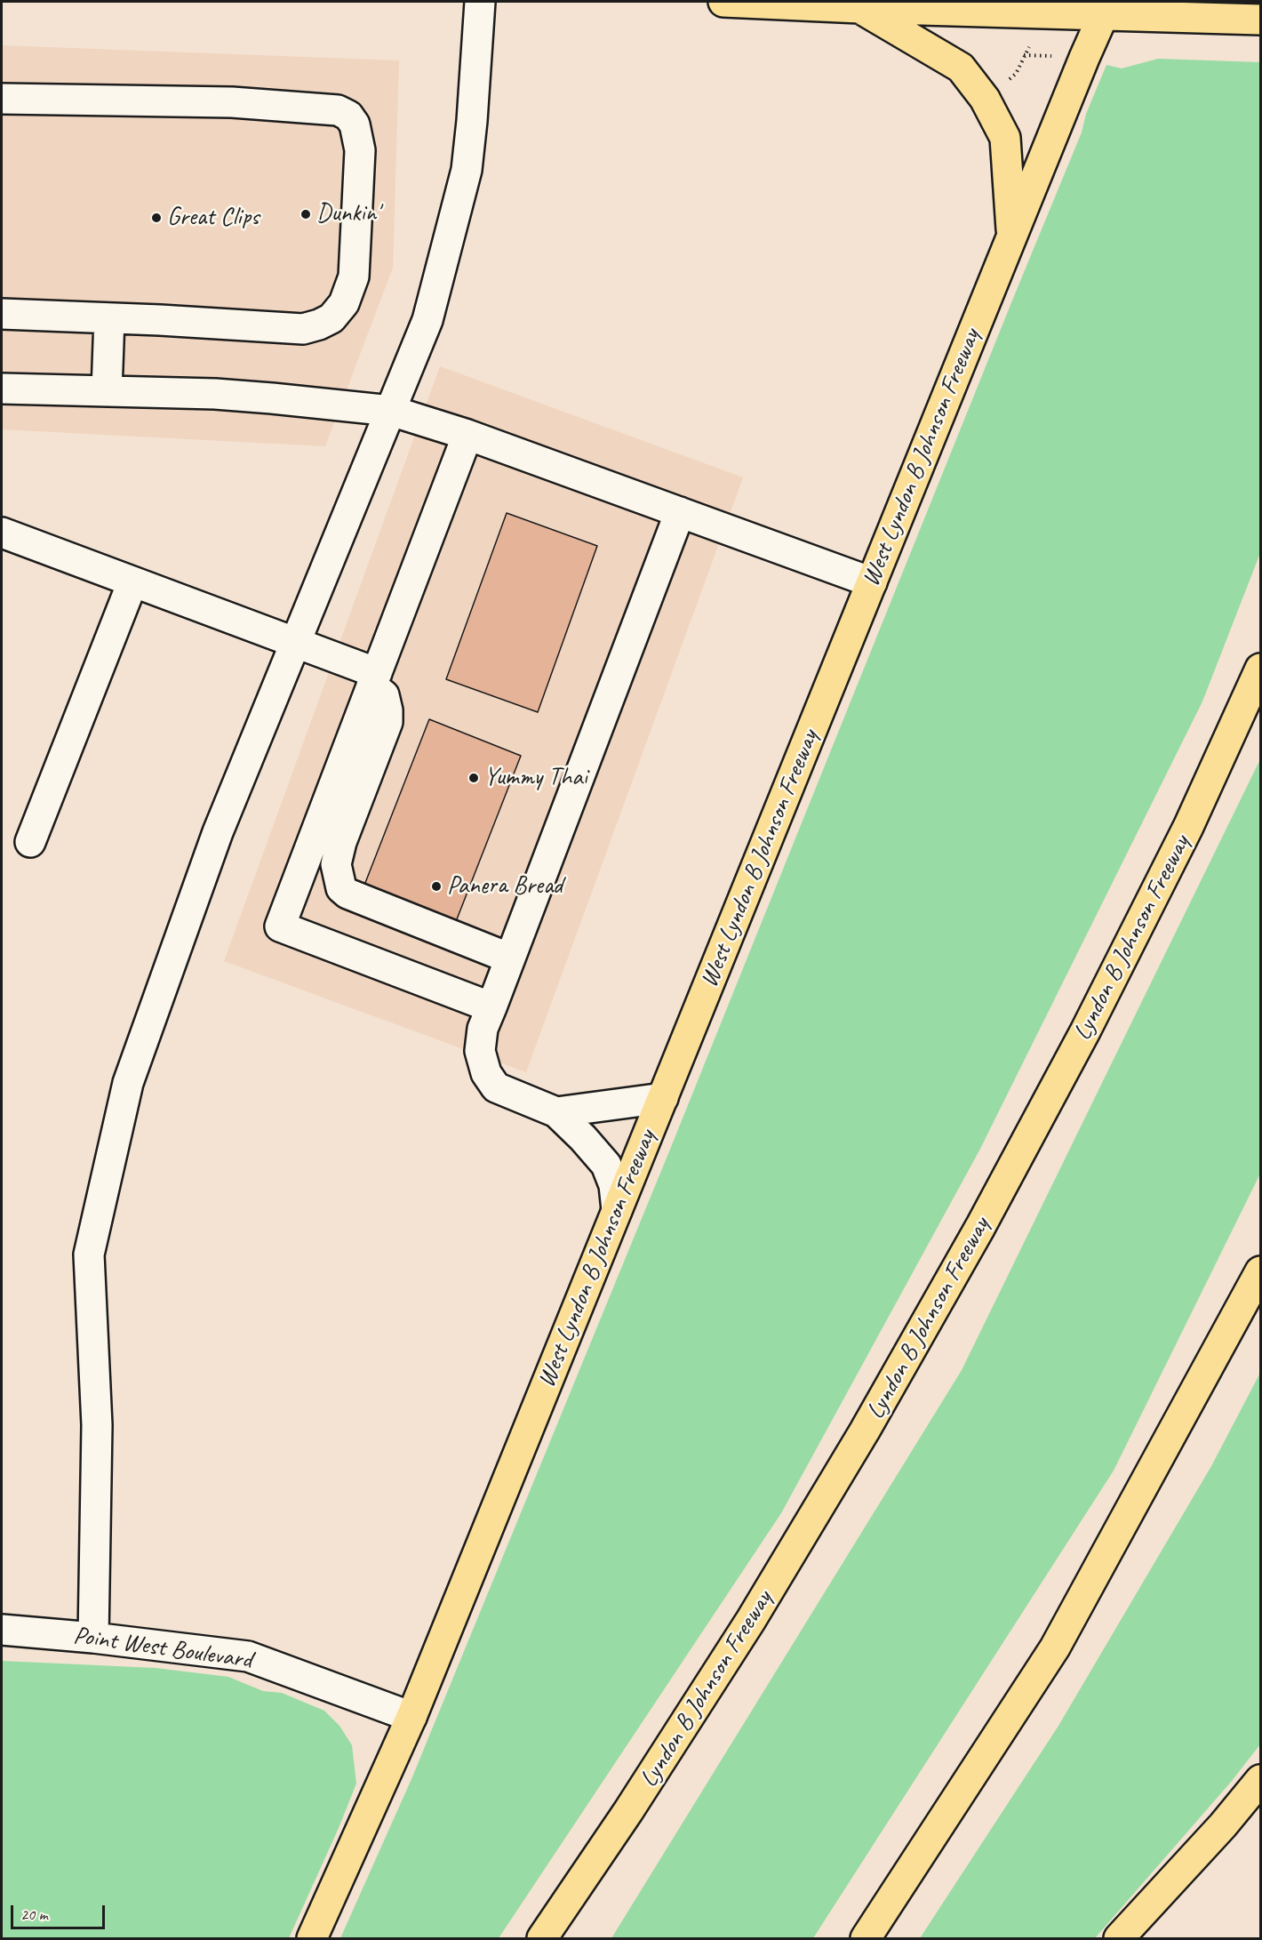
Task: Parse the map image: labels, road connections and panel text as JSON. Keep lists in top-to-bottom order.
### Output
{
  "streets": {
    "main road": ["West Lyndon B Johnson Freeway", "Lyndon B Johnson Freeway"],
    "street": ["Point West Boulevard"]
  },
  "crossings": [
    ["West Lyndon B Johnson Freeway", "Point West Boulevard"]
  ],
  "places": [
    "Dunkin'",
    "Great Clips",
    "Yummy Thai",
    "Panera Bread"
  ],
  "scale_bar": "20 m"
}
